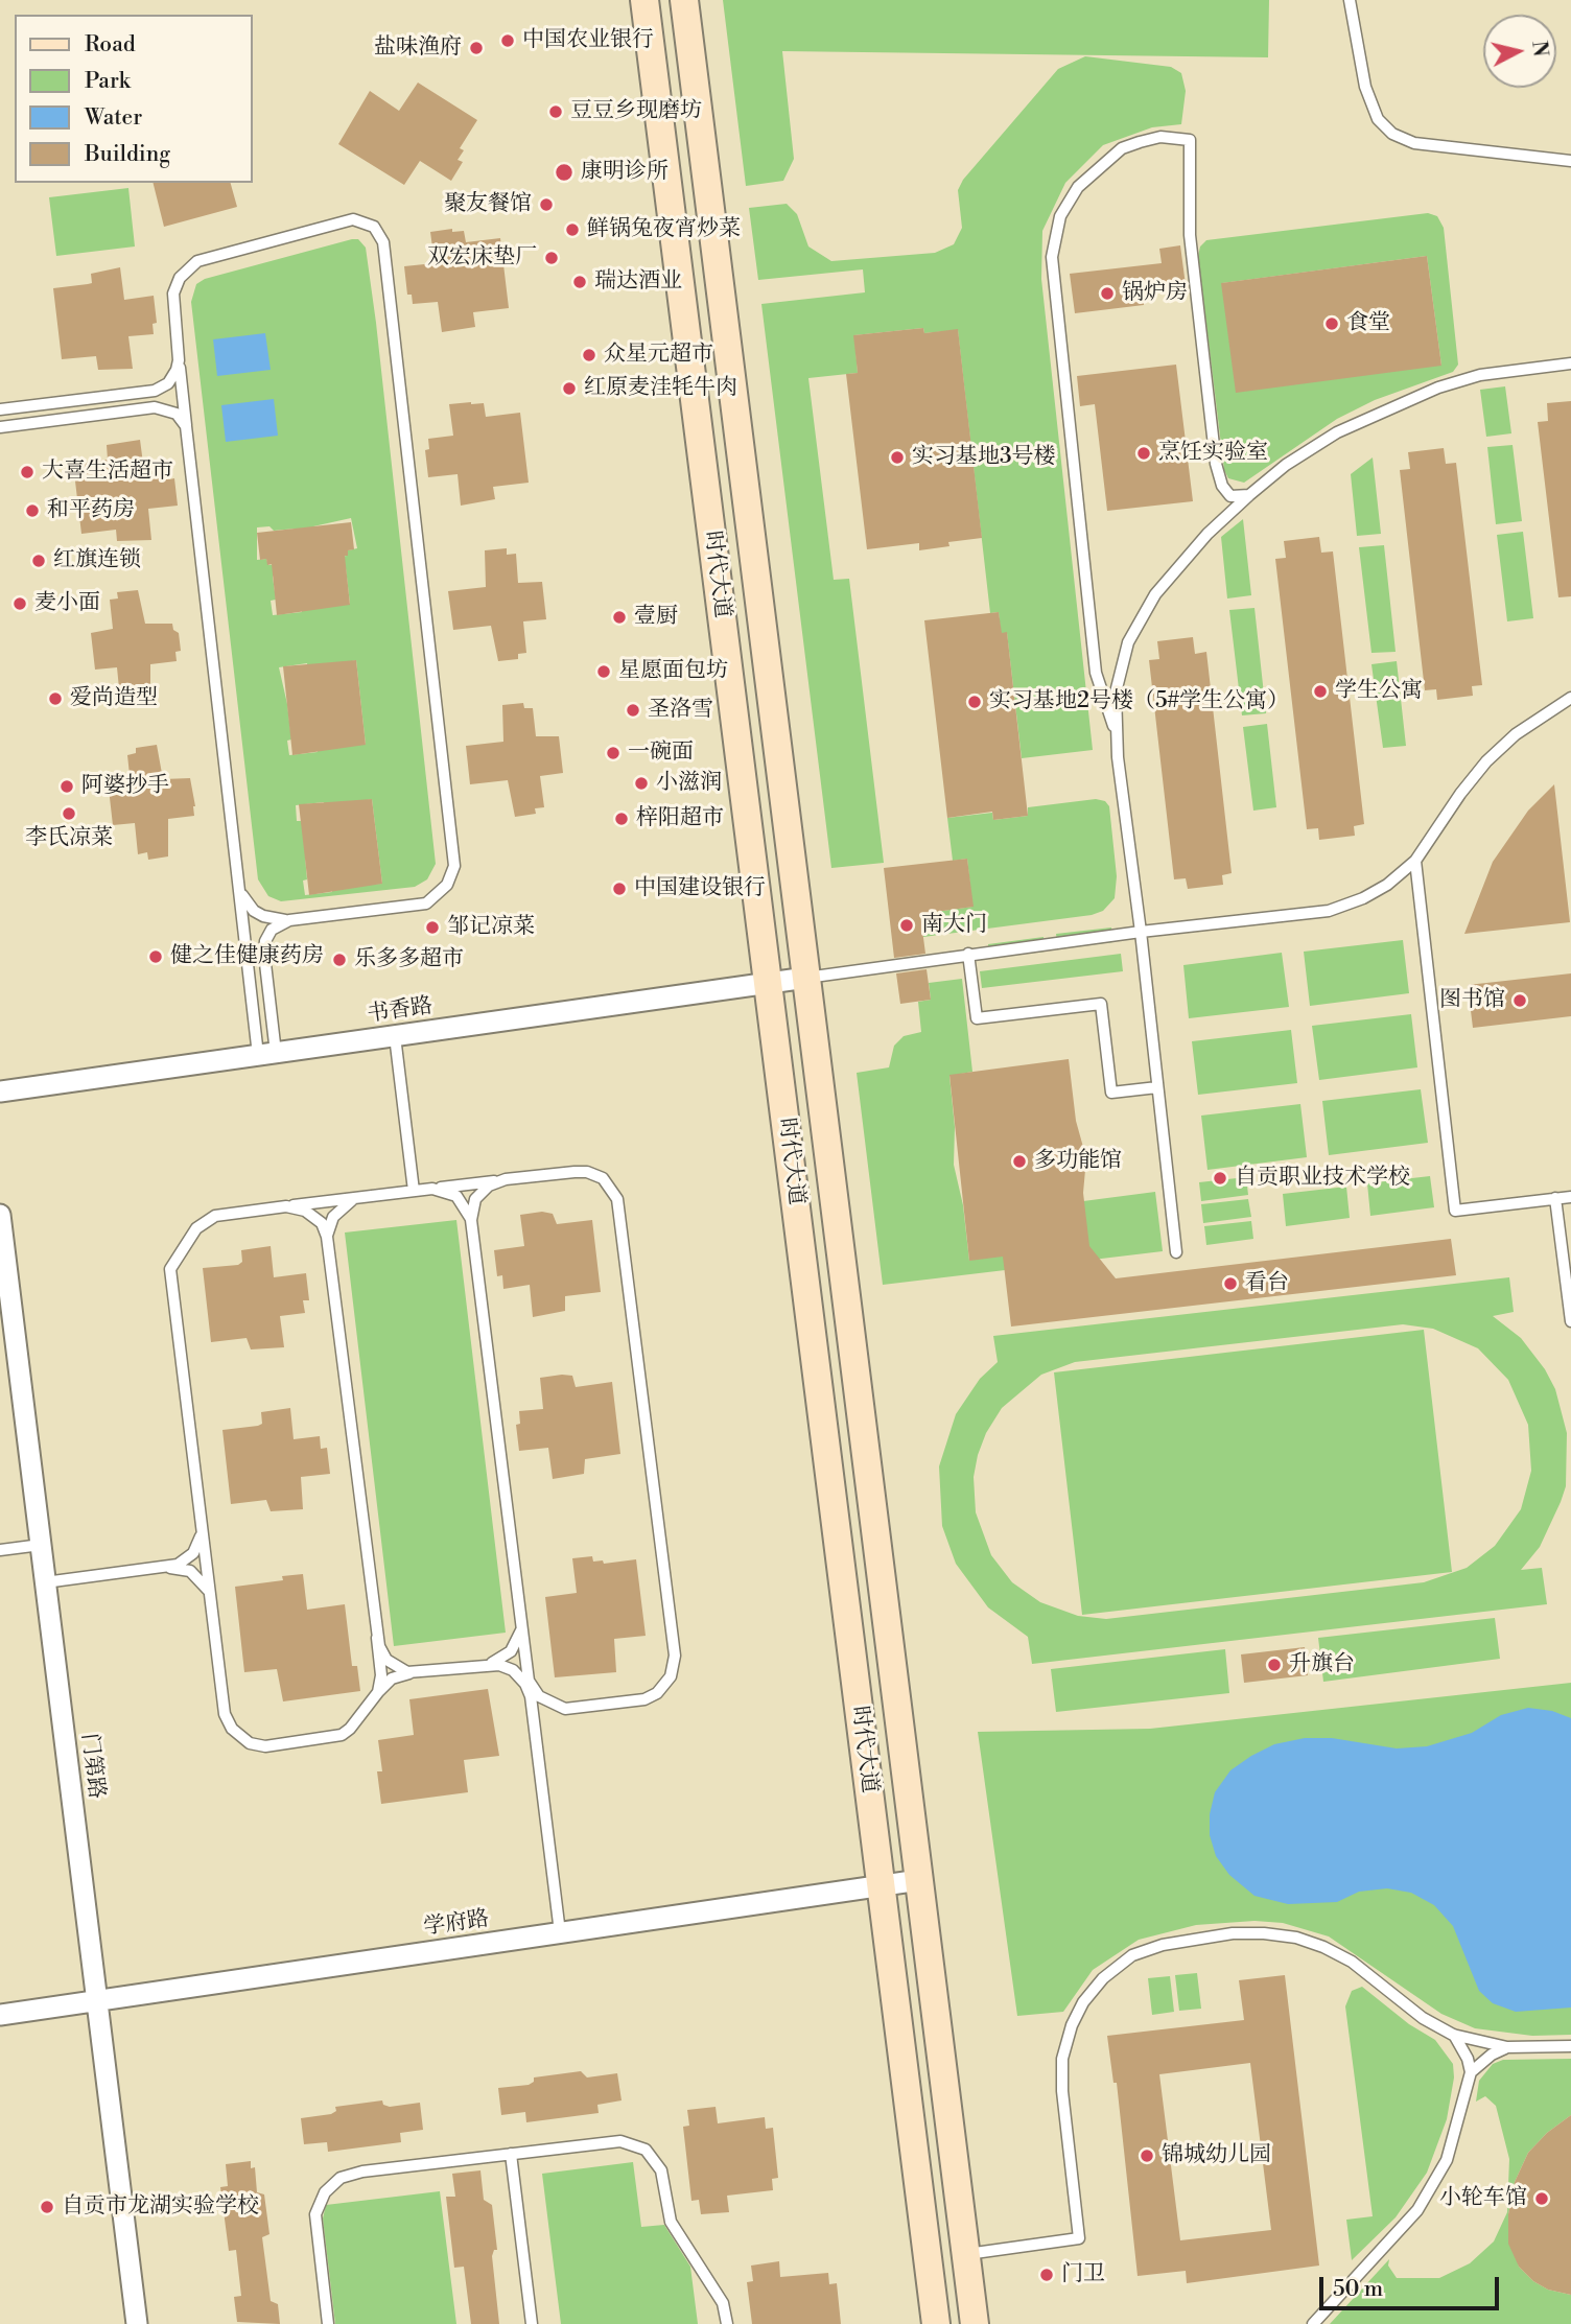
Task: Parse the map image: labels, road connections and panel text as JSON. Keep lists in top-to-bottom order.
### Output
{
  "streets": {
    "main road": ["时代大道"],
    "street": ["书香路", "门第路", "学府路"]
  },
  "crossings": [
    ["时代大道", "书香路"],
    ["时代大道", "学府路"],
    ["门第路", "学府路"]
  ],
  "places": [
    "中国农业银行",
    "盐味渔府",
    "豆豆乡现磨坊",
    "康明诊所",
    "聚友餐馆",
    "鲜锅兔夜宵炒菜",
    "双宏床垫厂",
    "瑞达酒业",
    "锅炉房",
    "食堂",
    "众星元超市",
    "红原麦洼牦牛肉",
    "烹饪实验室",
    "实习基地3号楼",
    "大喜生活超市",
    "和平药房",
    "红旗连锁",
    "麦小面",
    "壹厨",
    "星愿面包坊",
    "学生公寓",
    "爱尚造型",
    "实习基地2号楼（5#学生公寓）",
    "圣洛雪",
    "一碗面",
    "小滋润",
    "阿婆抄手",
    "李氏凉菜",
    "梓阳超市",
    "中国建设银行",
    "南大门",
    "邹记凉菜",
    "健之佳健康药房",
    "乐多多超市",
    "图书馆",
    "多功能馆",
    "自贡职业技术学校",
    "看台",
    "升旗台",
    "锦城幼儿园",
    "小轮车馆",
    "自贡市龙湖实验学校",
    "门卫"
  ],
  "legend": [
    "Road",
    "Park",
    "Water",
    "Building"
  ],
  "scale_bar": "50 m",
  "north": "right"
}
